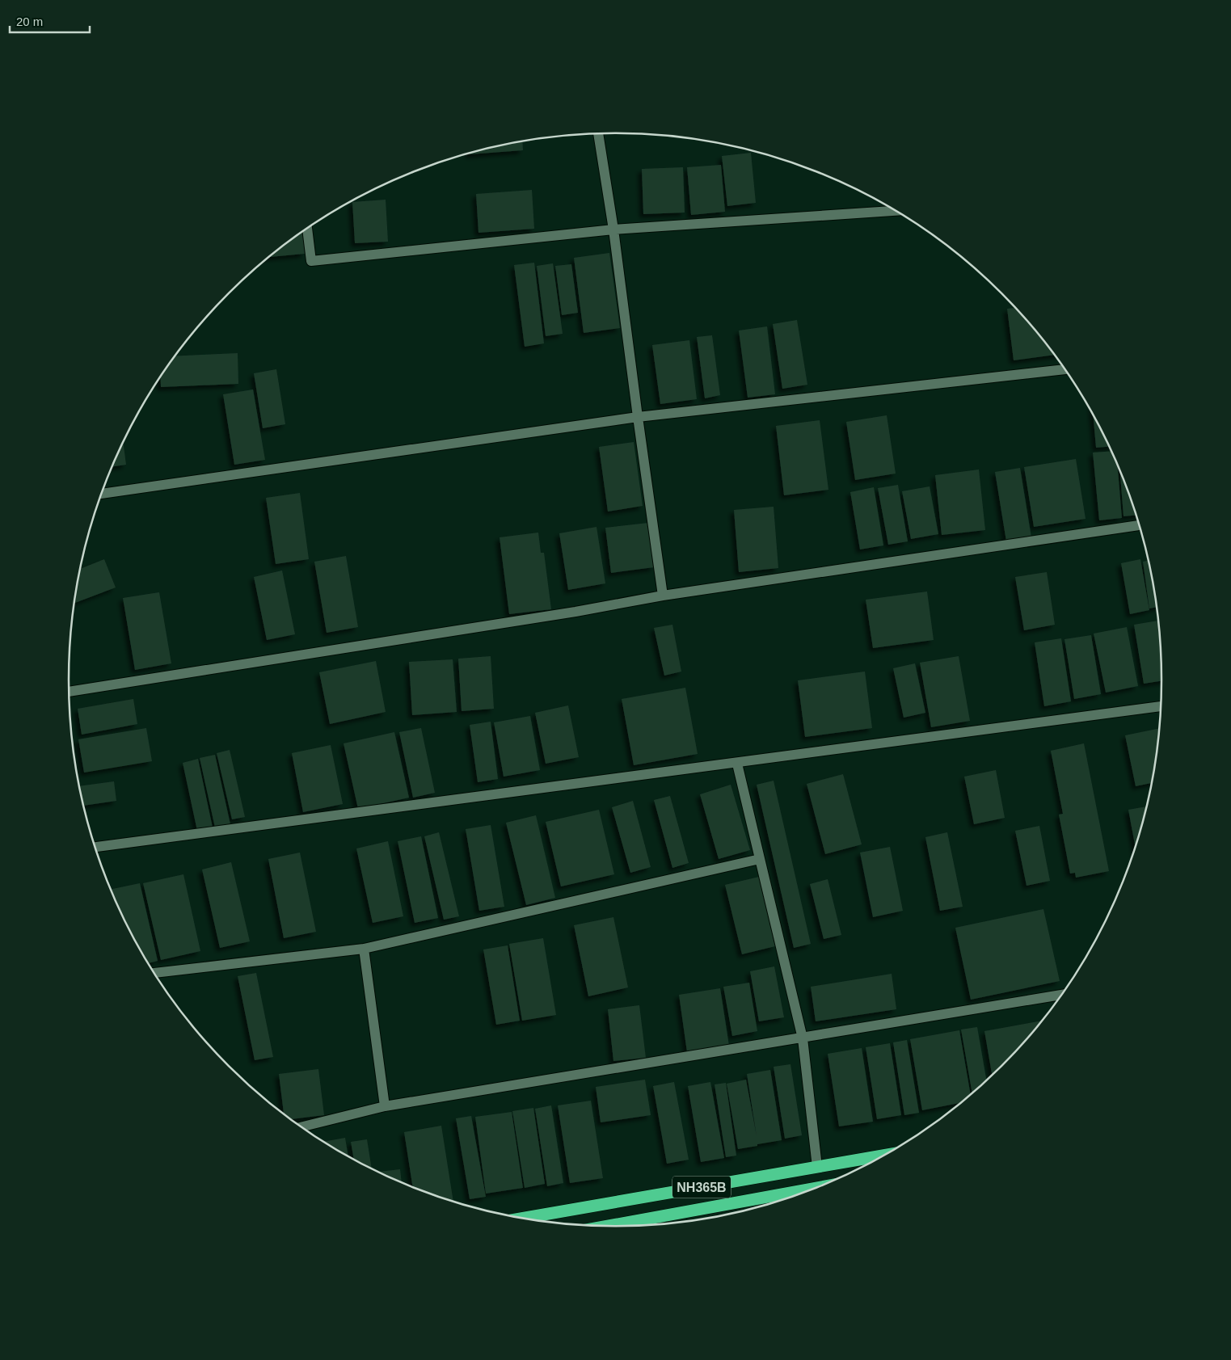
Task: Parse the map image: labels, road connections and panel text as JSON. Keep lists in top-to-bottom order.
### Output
{
  "streets": {
    "highway": ["NH365B"]
  },
  "scale_bar": "20 m"
}
